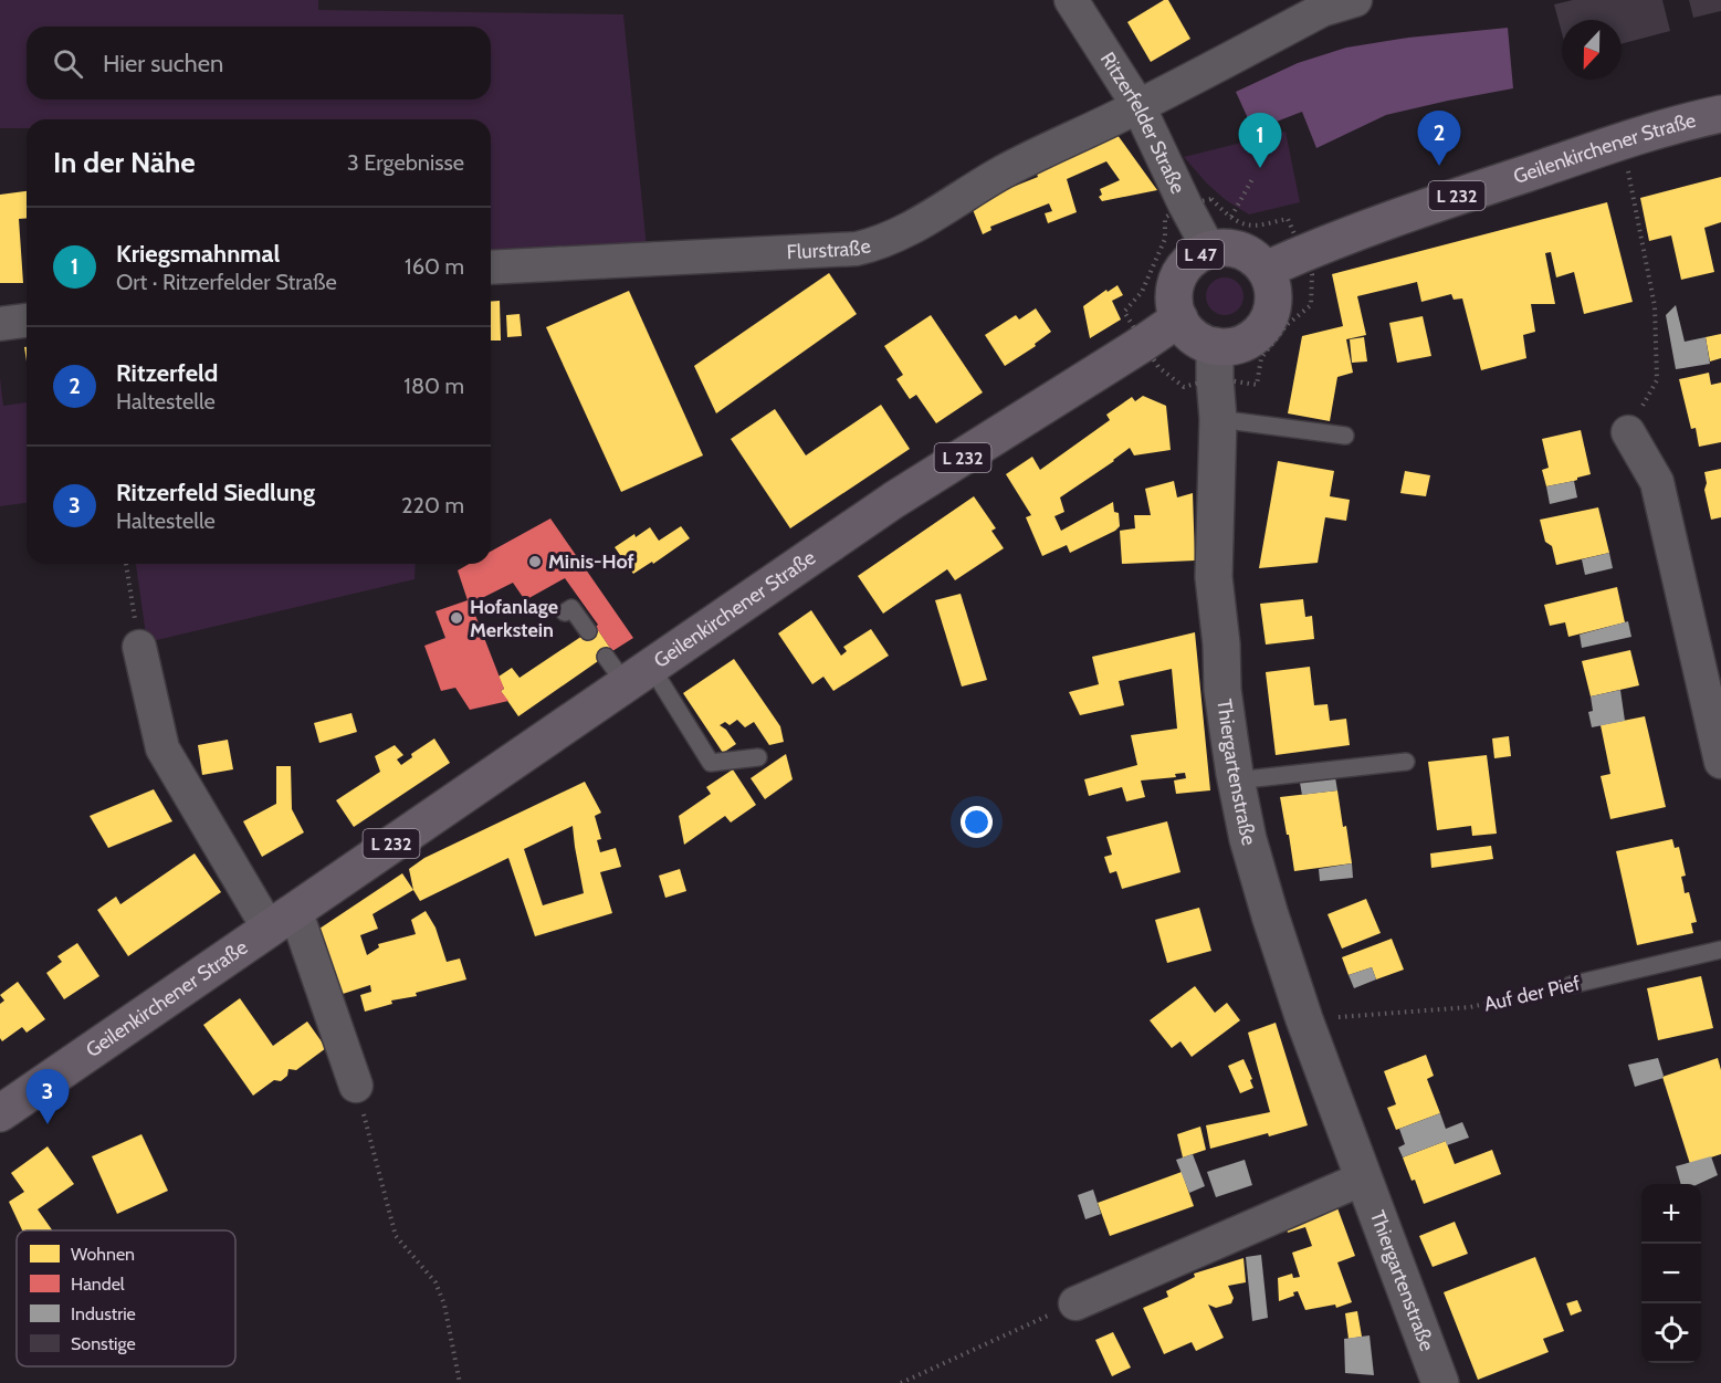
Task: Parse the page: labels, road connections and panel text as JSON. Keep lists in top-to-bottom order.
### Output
{
  "streets": {
    "main road": [
      "Geilenkirchener Straße",
      "L 232",
      "L 47",
      "Thiergartenstraße"
    ],
    "street": ["Ritzerfelder Straße", "Flurstraße"],
    "lane": ["Auf der Pief"]
  },
  "crossings": [
    ["Ritzerfelder Straße", "Geilenkirchener Straße"],
    ["Ritzerfelder Straße", "Flurstraße"],
    ["Ritzerfelder Straße", "L 47"],
    ["Ritzerfelder Straße", "Thiergartenstraße"],
    ["Geilenkirchener Straße", "L 47"],
    ["Geilenkirchener Straße", "Thiergartenstraße"],
    ["L 47", "Thiergartenstraße"]
  ],
  "places": ["Minis-Hof", "Hofanlage Merkstein"],
  "legend": [
    "Wohnen",
    "Handel",
    "Industrie",
    "Sonstige"
  ],
  "north": "bottom",
  "page": {
    "search": "Hier suchen",
    "pins": ["2", "1", "3"],
    "heading": ["In der Nähe", "3 Ergebnisse"],
    "list": [
      {
        "mark": "1",
        "name": "Kriegsmahnmal",
        "note": "Ort · Ritzerfelder Straße",
        "value": "160 m"
      },
      {
        "mark": "2",
        "name": "Ritzerfeld",
        "note": "Haltestelle",
        "value": "180 m"
      },
      {
        "mark": "3",
        "name": "Ritzerfeld Siedlung",
        "note": "Haltestelle",
        "value": "220 m"
      }
    ],
    "map_buttons": ["+", "−"]
  }
}
